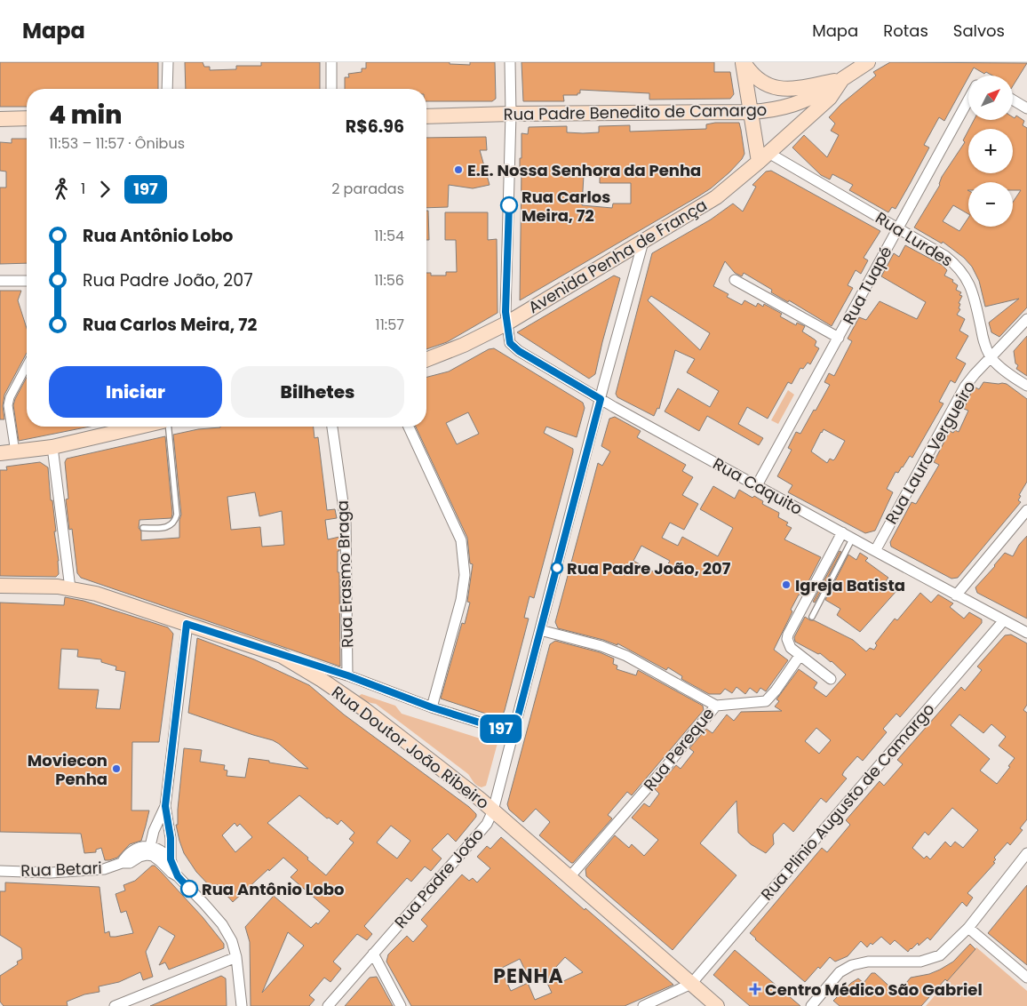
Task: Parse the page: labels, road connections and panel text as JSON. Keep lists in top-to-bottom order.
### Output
{
  "streets": {
    "main road": ["Rua Padre Benedito de Camargo", "Avenida Penha de França", "Rua Doutor João Ribeiro"],
    "street": [
      "Rua Lurdes",
      "Rua Tuapé",
      "Rua Laura Vergueiro",
      "Rua Caquito",
      "Rua Erasmo Braga",
      "Rua Pereque",
      "Rua Plinio Augusto de Camargo",
      "Rua Betari",
      "Rua Padre João"
    ]
  },
  "crossings": [
    ["Rua Padre Benedito de Camargo", "Avenida Penha de França"],
    ["Rua Padre Benedito de Camargo", "Rua Caquito"],
    ["Rua Lurdes", "Avenida Penha de França"],
    ["Rua Lurdes", "Rua Tuapé"],
    ["Rua Lurdes", "Rua Laura Vergueiro"],
    ["Avenida Penha de França", "Rua Caquito"],
    ["Avenida Penha de França", "Rua Padre João"],
    ["Rua Tuapé", "Rua Caquito"],
    ["Rua Laura Vergueiro", "Rua Caquito"],
    ["Rua Caquito", "Rua Plinio Augusto de Camargo"],
    ["Rua Caquito", "Rua Padre João"],
    ["Rua Doutor João Ribeiro", "Rua Pereque"],
    ["Rua Doutor João Ribeiro", "Rua Plinio Augusto de Camargo"],
    ["Rua Doutor João Ribeiro", "Rua Padre João"],
    ["Rua Pereque", "Rua Padre João"]
  ],
  "districts": ["PENHA"],
  "places": {
    "other": [
      "E.E. Nossa Senhora da Penha",
      "Rua Carlos Meira, 72",
      "Rua Padre João, 207",
      "Igreja Batista",
      "Moviecon Penha",
      "Rua Antônio Lobo"
    ],
    "health": ["Centro Médico São Gabriel"]
  },
  "lines": ["bus line 197"],
  "north": "top right",
  "page": {
    "header": "Mapa",
    "nav": ["Mapa", "Rotas", "Salvos"],
    "on_map": "197",
    "map_buttons": ["+", "−"],
    "heading": ["4 min", "11:53 – 11:57 · Ônibus", "R$6.96"],
    "legs": ["1", "197", "2 paradas"],
    "list": [
      {
        "name": "Rua Antônio Lobo",
        "value": "11:54"
      },
      {
        "name": "Rua Padre João, 207",
        "value": "11:56"
      },
      {
        "name": "Rua Carlos Meira, 72",
        "value": "11:57"
      }
    ],
    "buttons": ["Iniciar", "Bilhetes"]
  }
}
